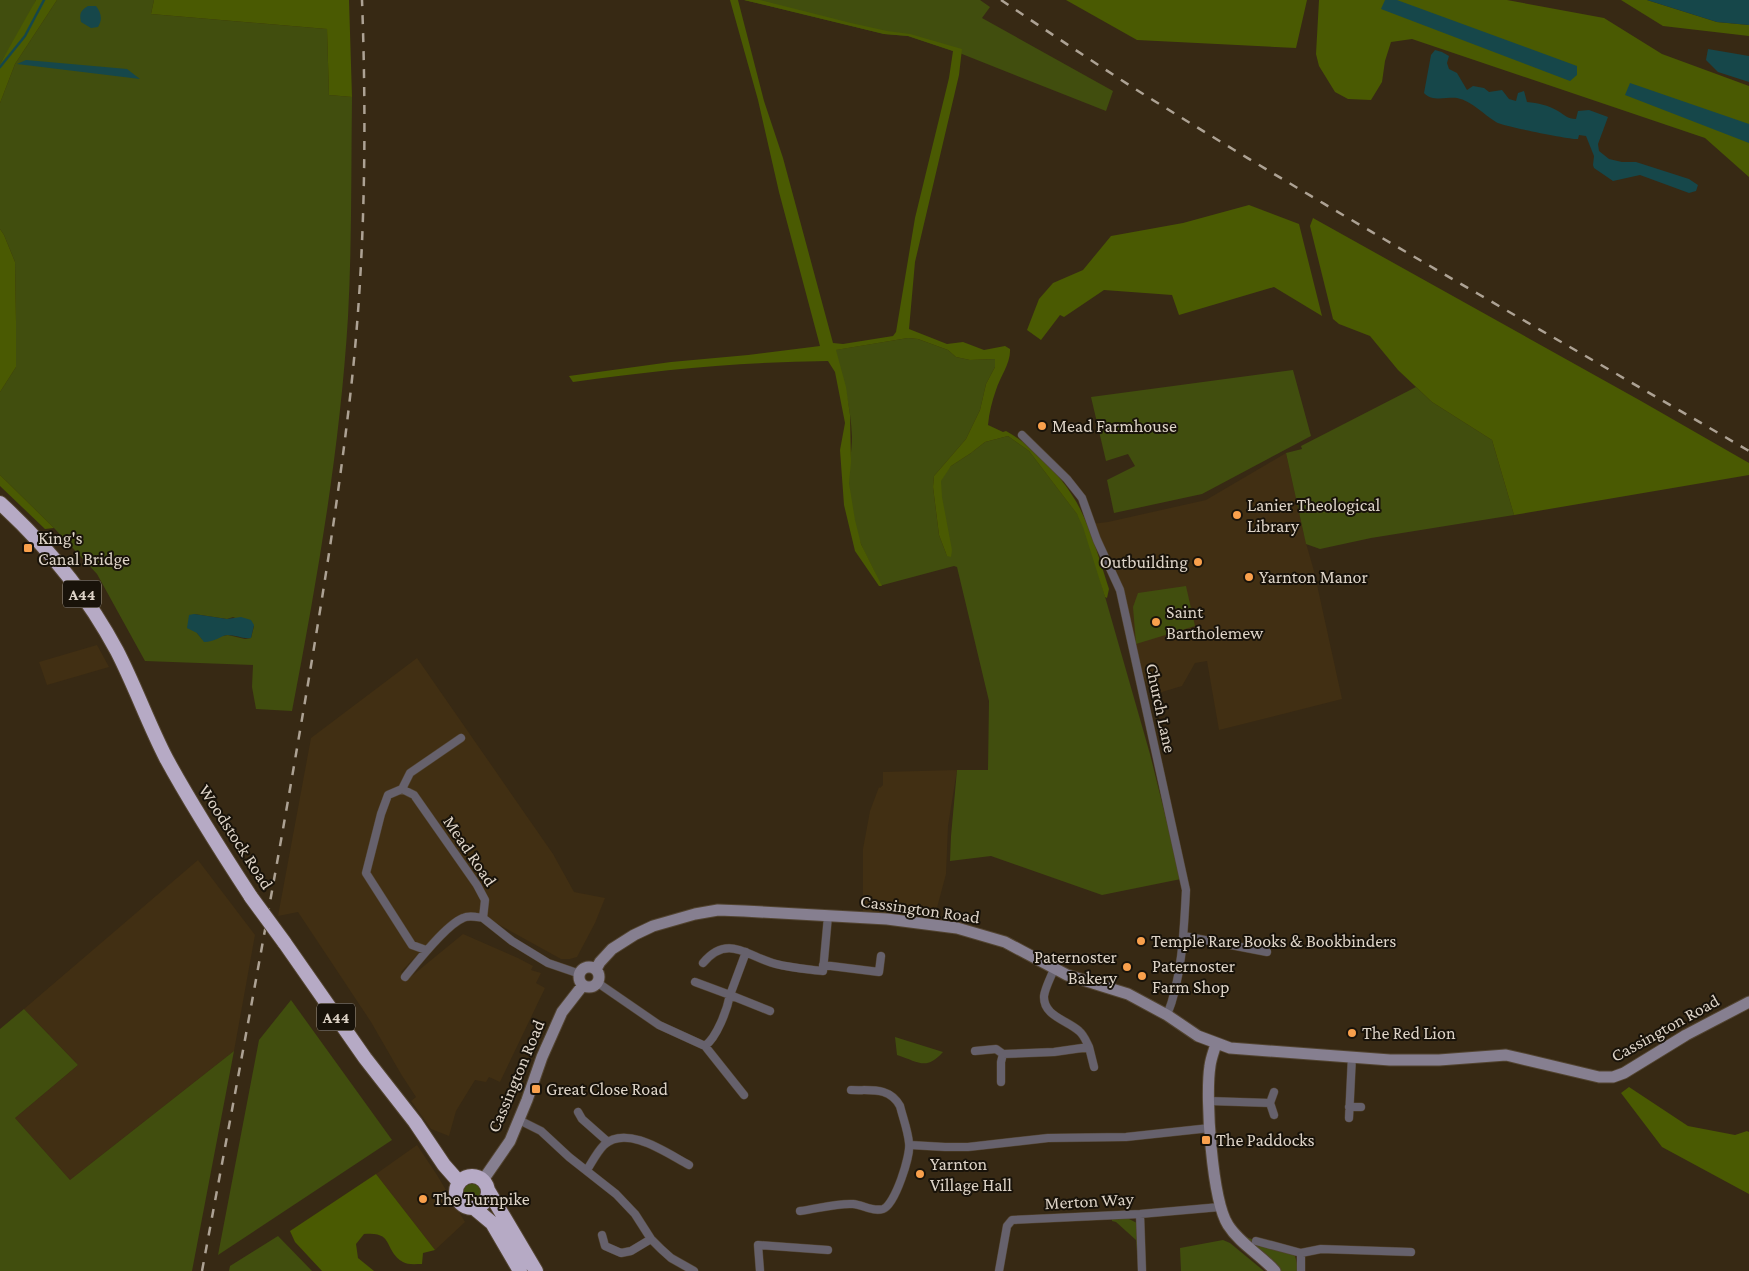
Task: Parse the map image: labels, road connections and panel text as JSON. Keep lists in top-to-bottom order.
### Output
{
  "streets": {
    "highway": ["A44", "Woodstock Road"],
    "street": [
      "Church Lane",
      "Mead Road",
      "Cassington Road",
      "Merton Way"
    ]
  },
  "crossings": [
    ["Church Lane", "Cassington Road"],
    ["Woodstock Road", "Cassington Road"]
  ],
  "places": {
    "other": [
      "Mead Farmhouse",
      "Lanier Theological Library",
      "Outbuilding",
      "Yarnton Manor",
      "Saint Bartholemew",
      "Temple Rare Books & Bookbinders",
      "Paternoster Bakery",
      "Paternoster Farm Shop",
      "The Red Lion",
      "Yarnton Village Hall",
      "The Turnpike"
    ],
    "transit": ["King's Canal Bridge", "Great Close Road", "The Paddocks"]
  }
}
